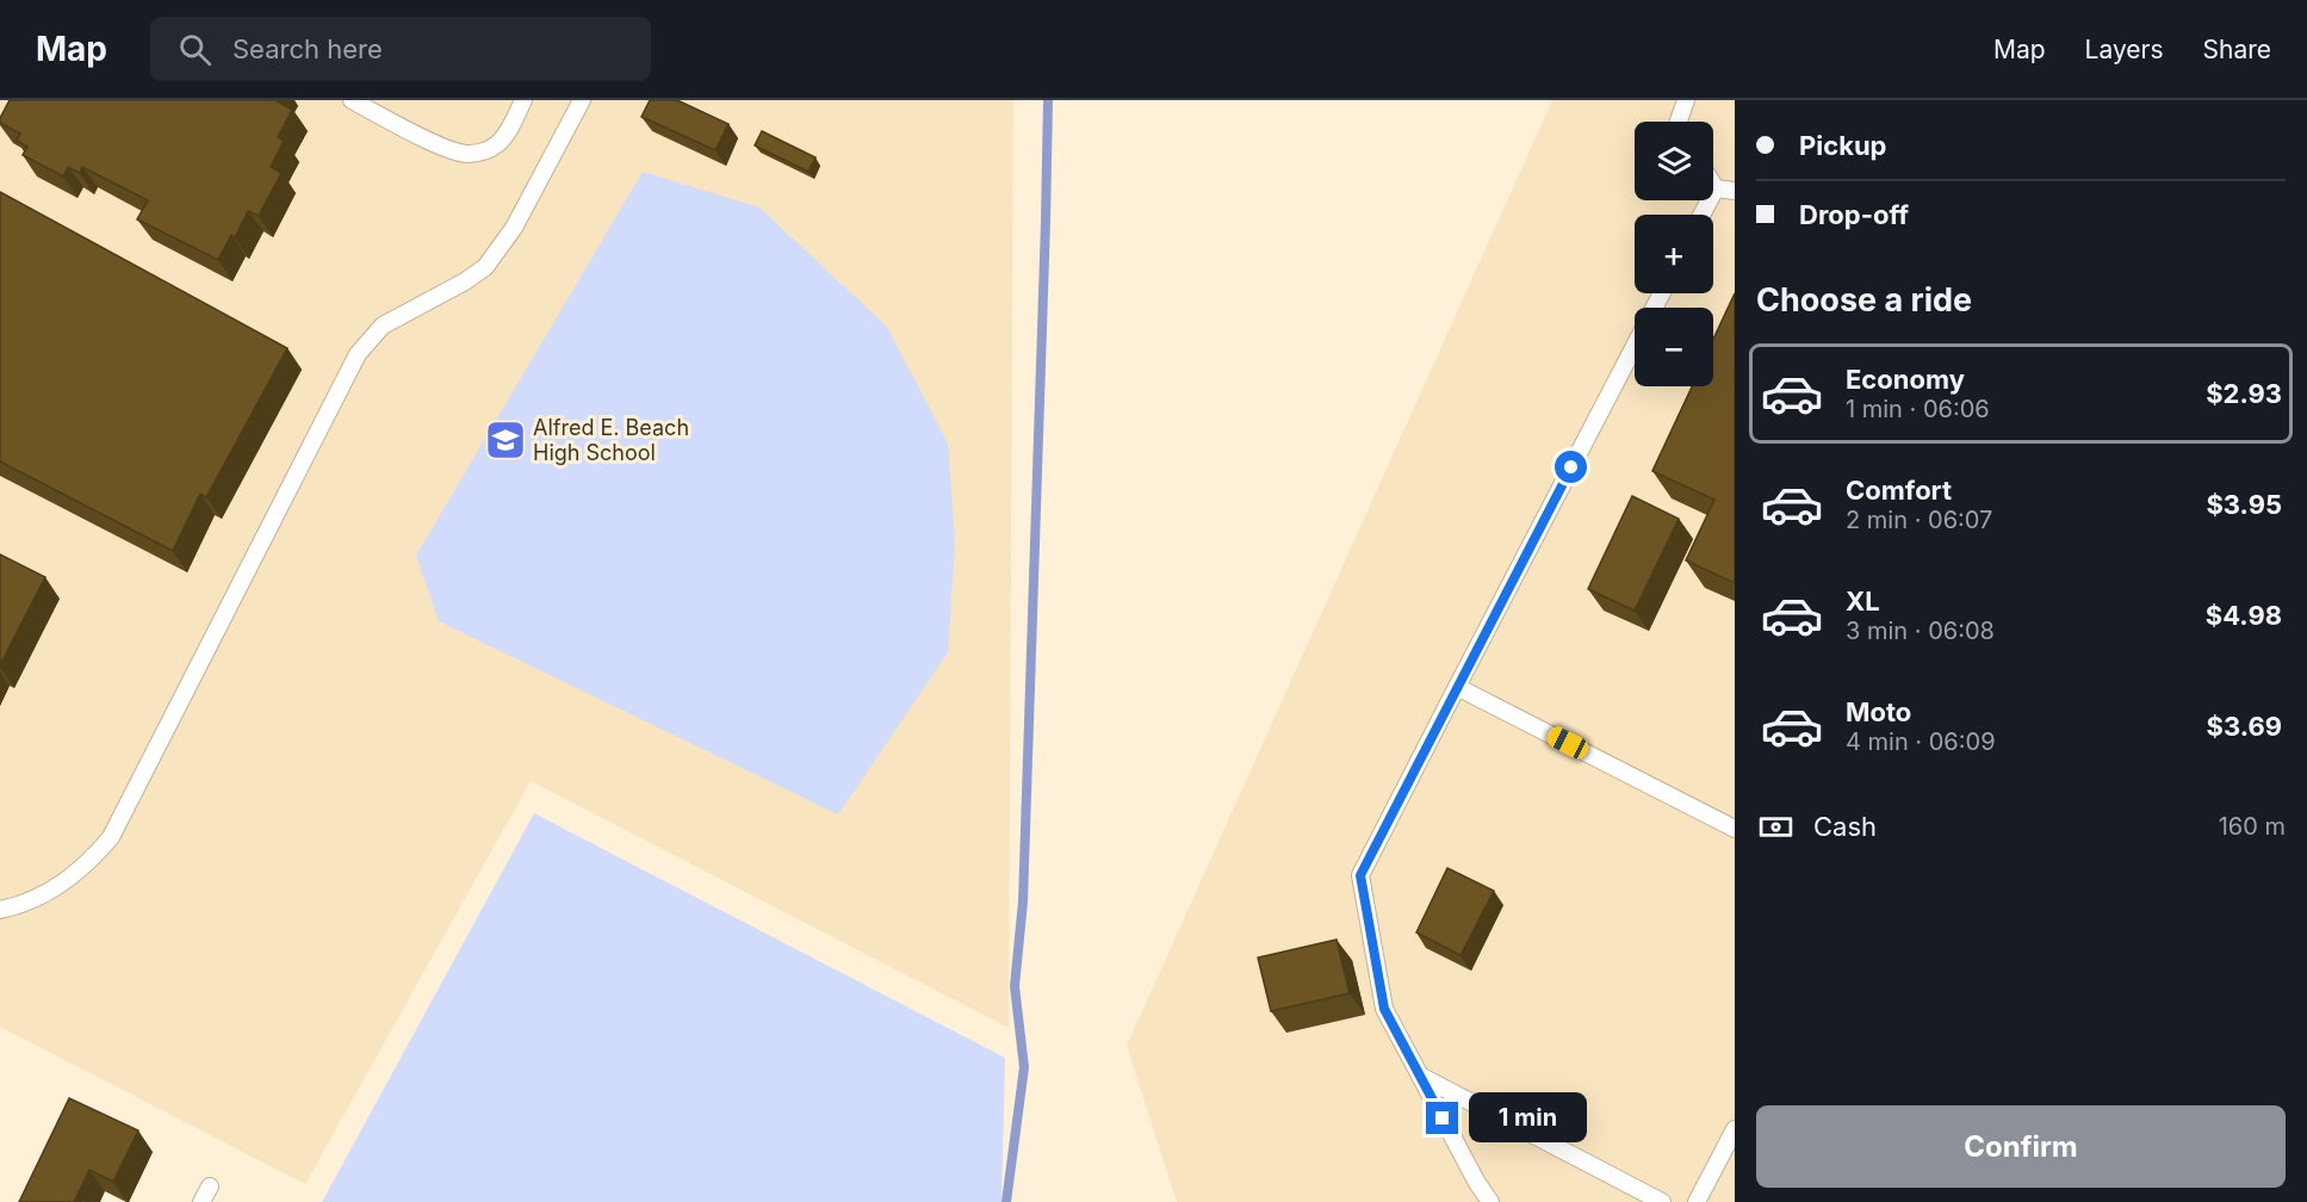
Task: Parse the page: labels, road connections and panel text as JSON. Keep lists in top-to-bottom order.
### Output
{
  "places": {
    "school or university": ["Alfred E. Beach High School"]
  },
  "page": {
    "header": "Map",
    "search": "Search here",
    "nav": ["Map", "Layers", "Share"],
    "banner": ["Pickup", "Drop-off"],
    "map_buttons": ["+", "−"],
    "heading": "Choose a ride",
    "list": [
      {
        "name": "Economy",
        "note": "1 min · 06:06",
        "value": "$2.93"
      },
      {
        "name": "Comfort",
        "note": "2 min · 06:07",
        "value": "$3.95"
      },
      {
        "name": "XL",
        "note": "3 min · 06:08",
        "value": "$4.98"
      },
      {
        "name": "Moto",
        "note": "4 min · 06:09",
        "value": "$3.69"
      }
    ],
    "pay": ["Cash", "160 m"],
    "buttons": "Confirm",
    "bubble": "1 min"
  }
}
